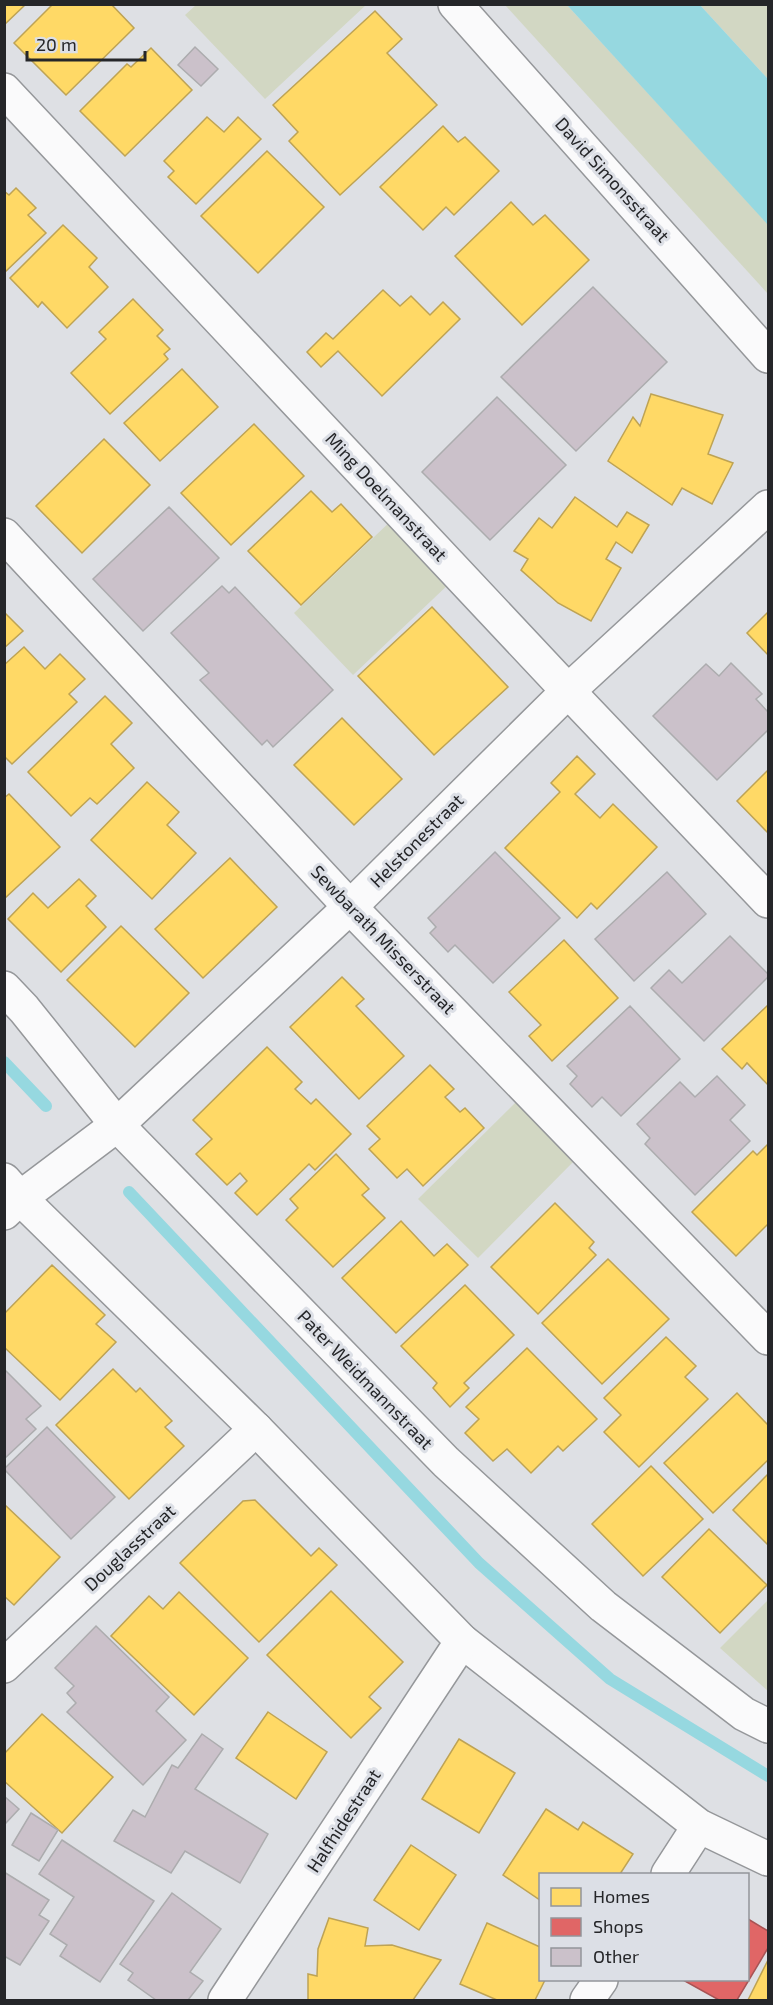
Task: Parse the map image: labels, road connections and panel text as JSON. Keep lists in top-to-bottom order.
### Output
{
  "streets": {
    "street": [
      "David Simonsstraat",
      "Ming Doelmanstraat",
      "Helstonestraat",
      "Sewbarath Misserstraat",
      "Pater Weidmannstraat",
      "Douglasstraat",
      "Halfhidestraat"
    ]
  },
  "crossings": [
    ["Ming Doelmanstraat", "Helstonestraat"],
    ["Helstonestraat", "Sewbarath Misserstraat"],
    ["Helstonestraat", "Pater Weidmannstraat"]
  ],
  "legend": ["Homes", "Shops", "Other"],
  "scale_bar": "20 m"
}
